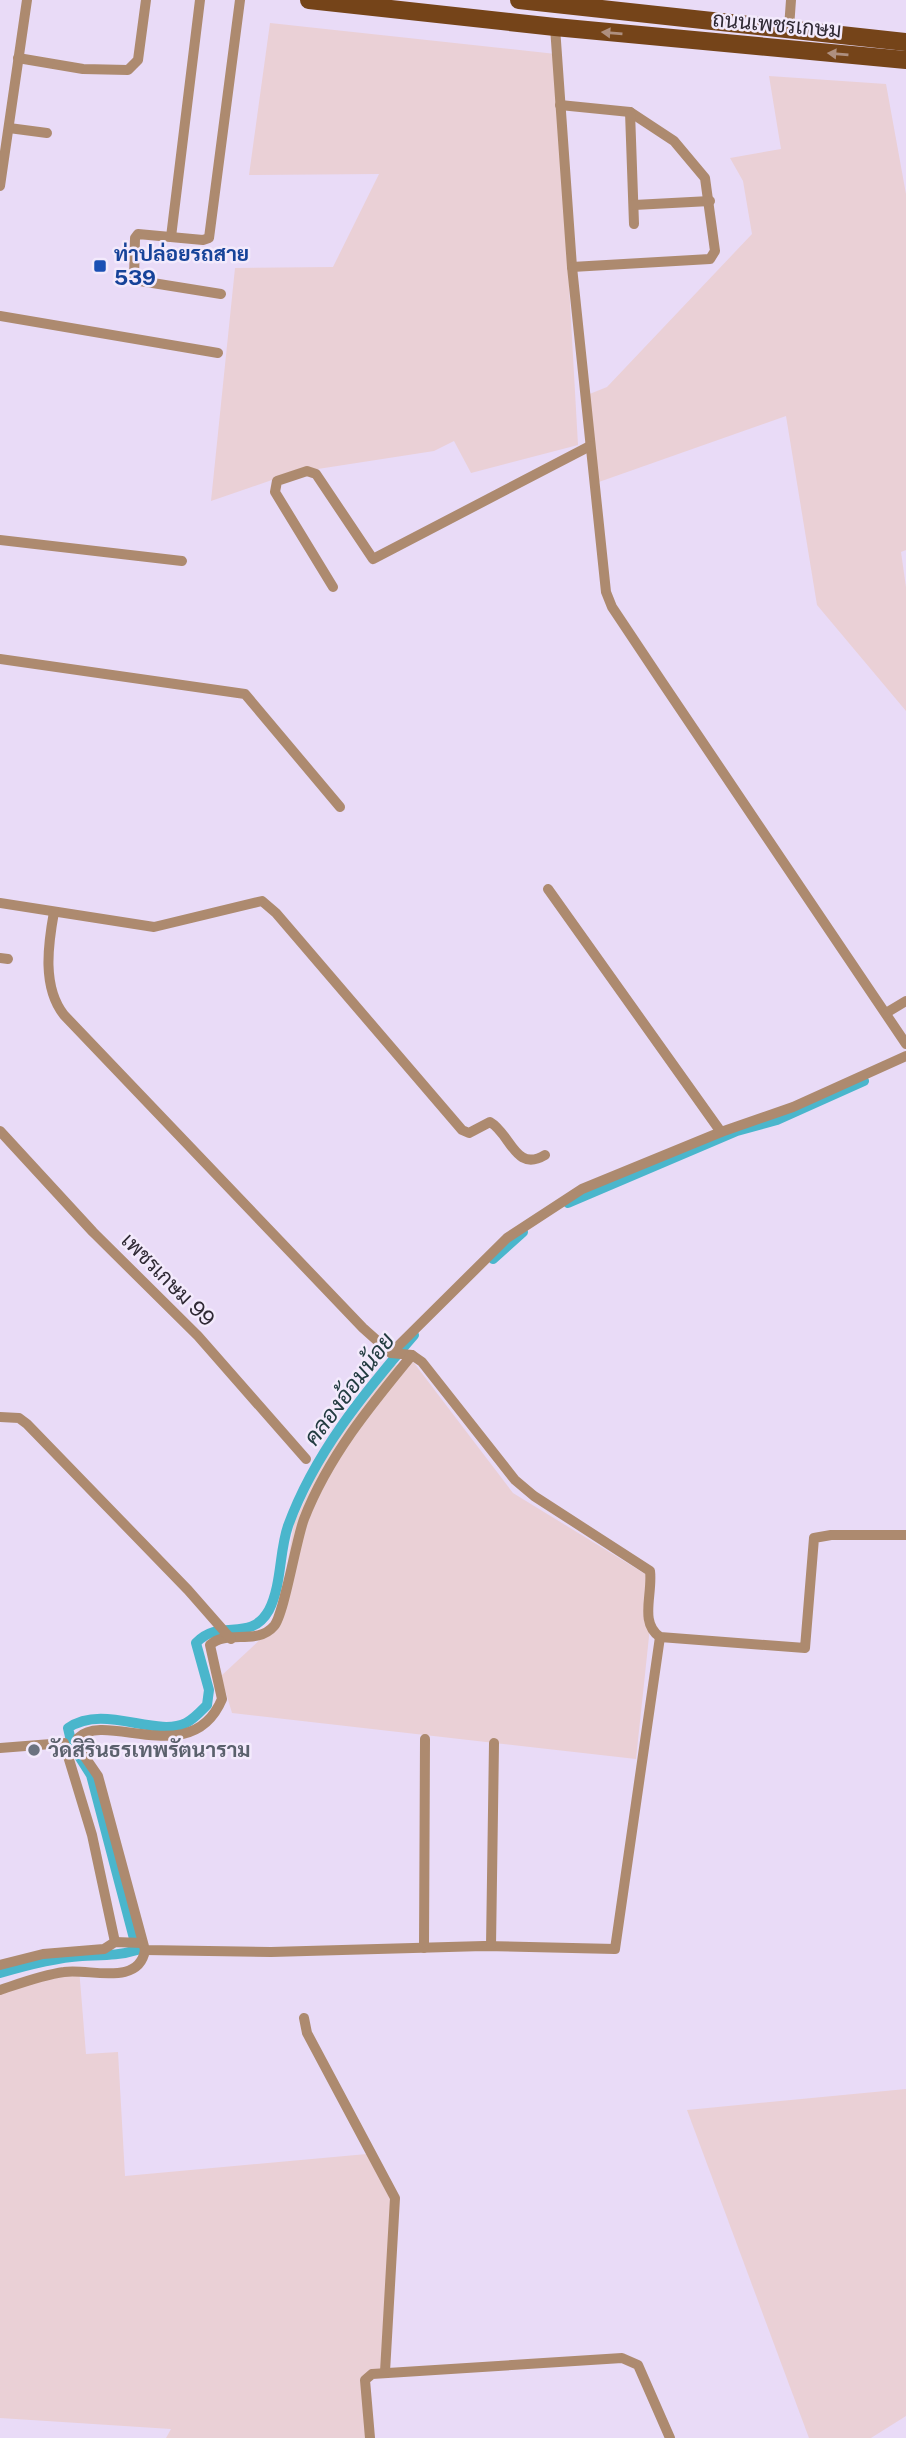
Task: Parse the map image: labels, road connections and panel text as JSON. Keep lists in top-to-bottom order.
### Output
{
  "streets": {
    "main road": ["ถนนเพชรเกษม"],
    "street": ["เพชรเกษม 99"]
  },
  "water": ["คลองอ้อมน้อย"],
  "places": {
    "transit": ["ท่าปล่อยรถสาย 539"],
    "other": ["วัดสิรินธรเทพรัตนาราม"]
  }
}
